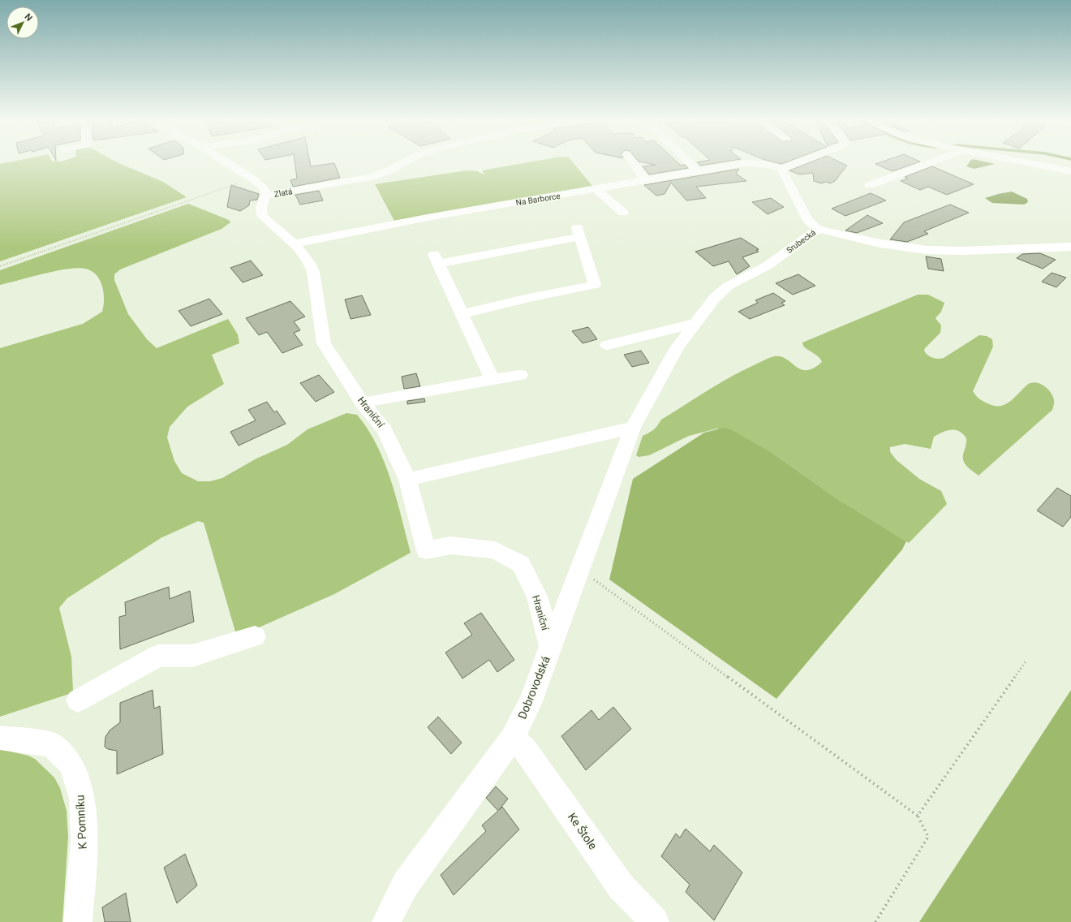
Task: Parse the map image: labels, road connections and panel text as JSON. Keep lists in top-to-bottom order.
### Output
{
  "streets": {
    "street": [
      "Zlatá",
      "Na Barborce",
      "Srubecká",
      "Hraniční",
      "Dobrovodská",
      "K Pomníku",
      "Ke Štole"
    ]
  },
  "crossings": [
    ["Zlatá", "Hraniční"],
    ["Na Barborce", "Hraniční"],
    ["Srubecká", "Dobrovodská"],
    ["Hraniční", "Dobrovodská"],
    ["Dobrovodská", "Ke Štole"]
  ],
  "north": "top right"
}
